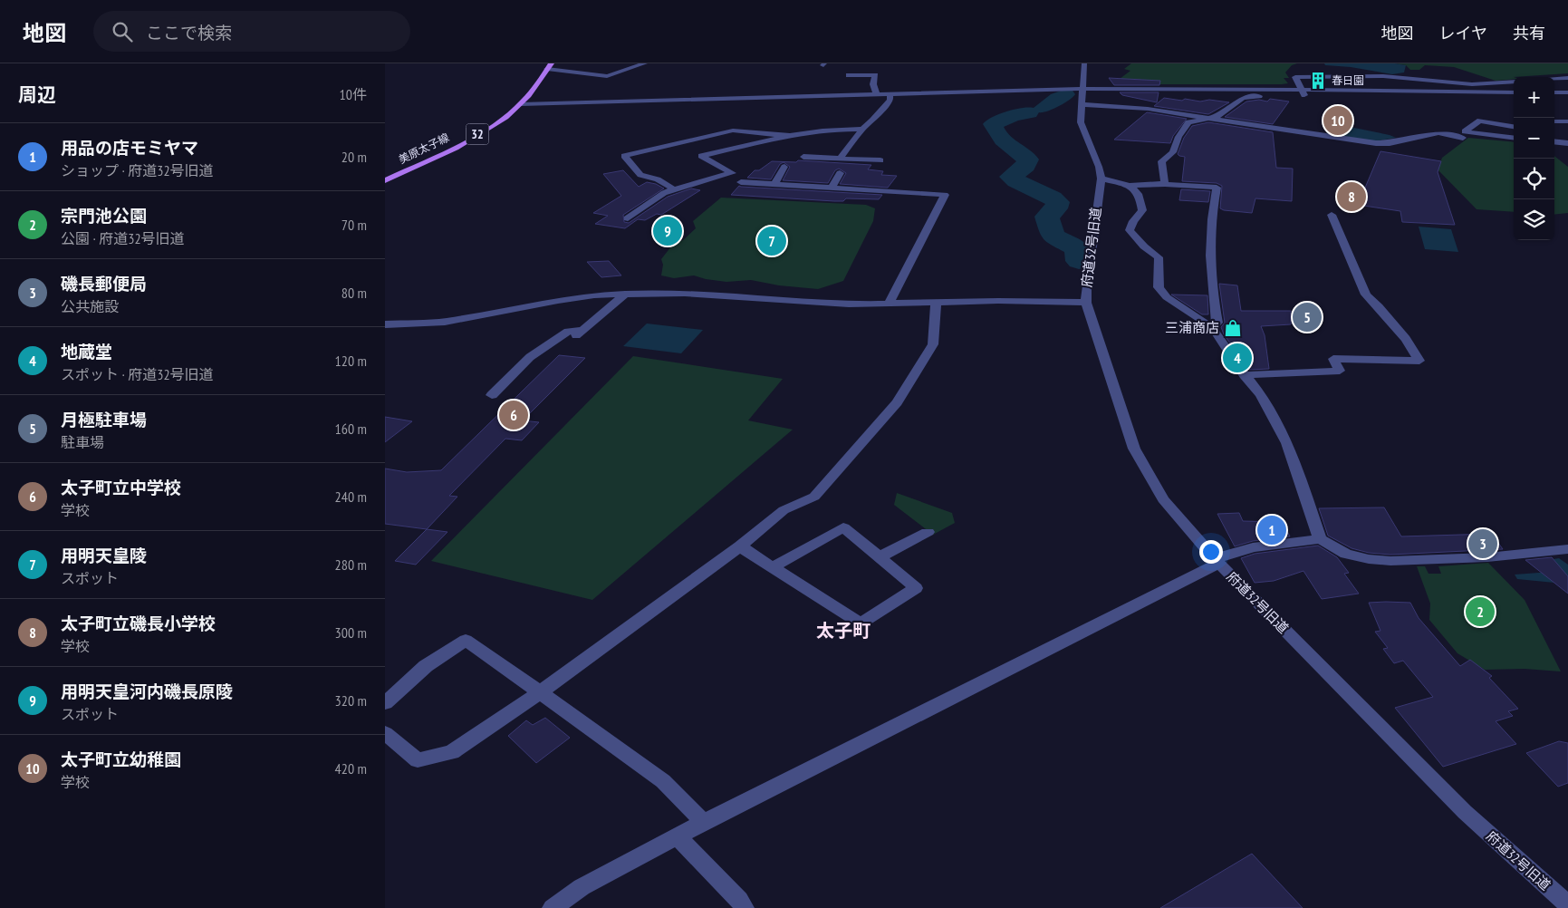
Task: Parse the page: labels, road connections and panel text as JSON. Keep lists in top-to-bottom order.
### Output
{
  "streets": {
    "main road": ["32", "美原太子線"],
    "street": ["府道32号旧道"]
  },
  "districts": ["太子町"],
  "places": {
    "building": ["春日園"],
    "shop": ["三浦商店"]
  },
  "page": {
    "header": "地図",
    "search": "ここで検索",
    "nav": ["地図", "レイヤ", "共有"],
    "heading": ["周辺", "10件"],
    "map_buttons": ["+", "−"],
    "pins": [
      "10",
      "8",
      "9",
      "7",
      "5",
      "4",
      "6",
      "1",
      "3",
      "2"
    ],
    "list": [
      {
        "mark": "1",
        "name": "用品の店モミヤマ",
        "note": "ショップ · 府道32号旧道",
        "value": "20 m"
      },
      {
        "mark": "2",
        "name": "宗門池公園",
        "note": "公園 · 府道32号旧道",
        "value": "70 m"
      },
      {
        "mark": "3",
        "name": "磯長郵便局",
        "note": "公共施設",
        "value": "80 m"
      },
      {
        "mark": "4",
        "name": "地蔵堂",
        "note": "スポット · 府道32号旧道",
        "value": "120 m"
      },
      {
        "mark": "5",
        "name": "月極駐車場",
        "note": "駐車場",
        "value": "160 m"
      },
      {
        "mark": "6",
        "name": "太子町立中学校",
        "note": "学校",
        "value": "240 m"
      },
      {
        "mark": "7",
        "name": "用明天皇陵",
        "note": "スポット",
        "value": "280 m"
      },
      {
        "mark": "8",
        "name": "太子町立磯長小学校",
        "note": "学校",
        "value": "300 m"
      },
      {
        "mark": "9",
        "name": "用明天皇河内磯長原陵",
        "note": "スポット",
        "value": "320 m"
      },
      {
        "mark": "10",
        "name": "太子町立幼稚園",
        "note": "学校",
        "value": "420 m"
      }
    ]
  }
}
